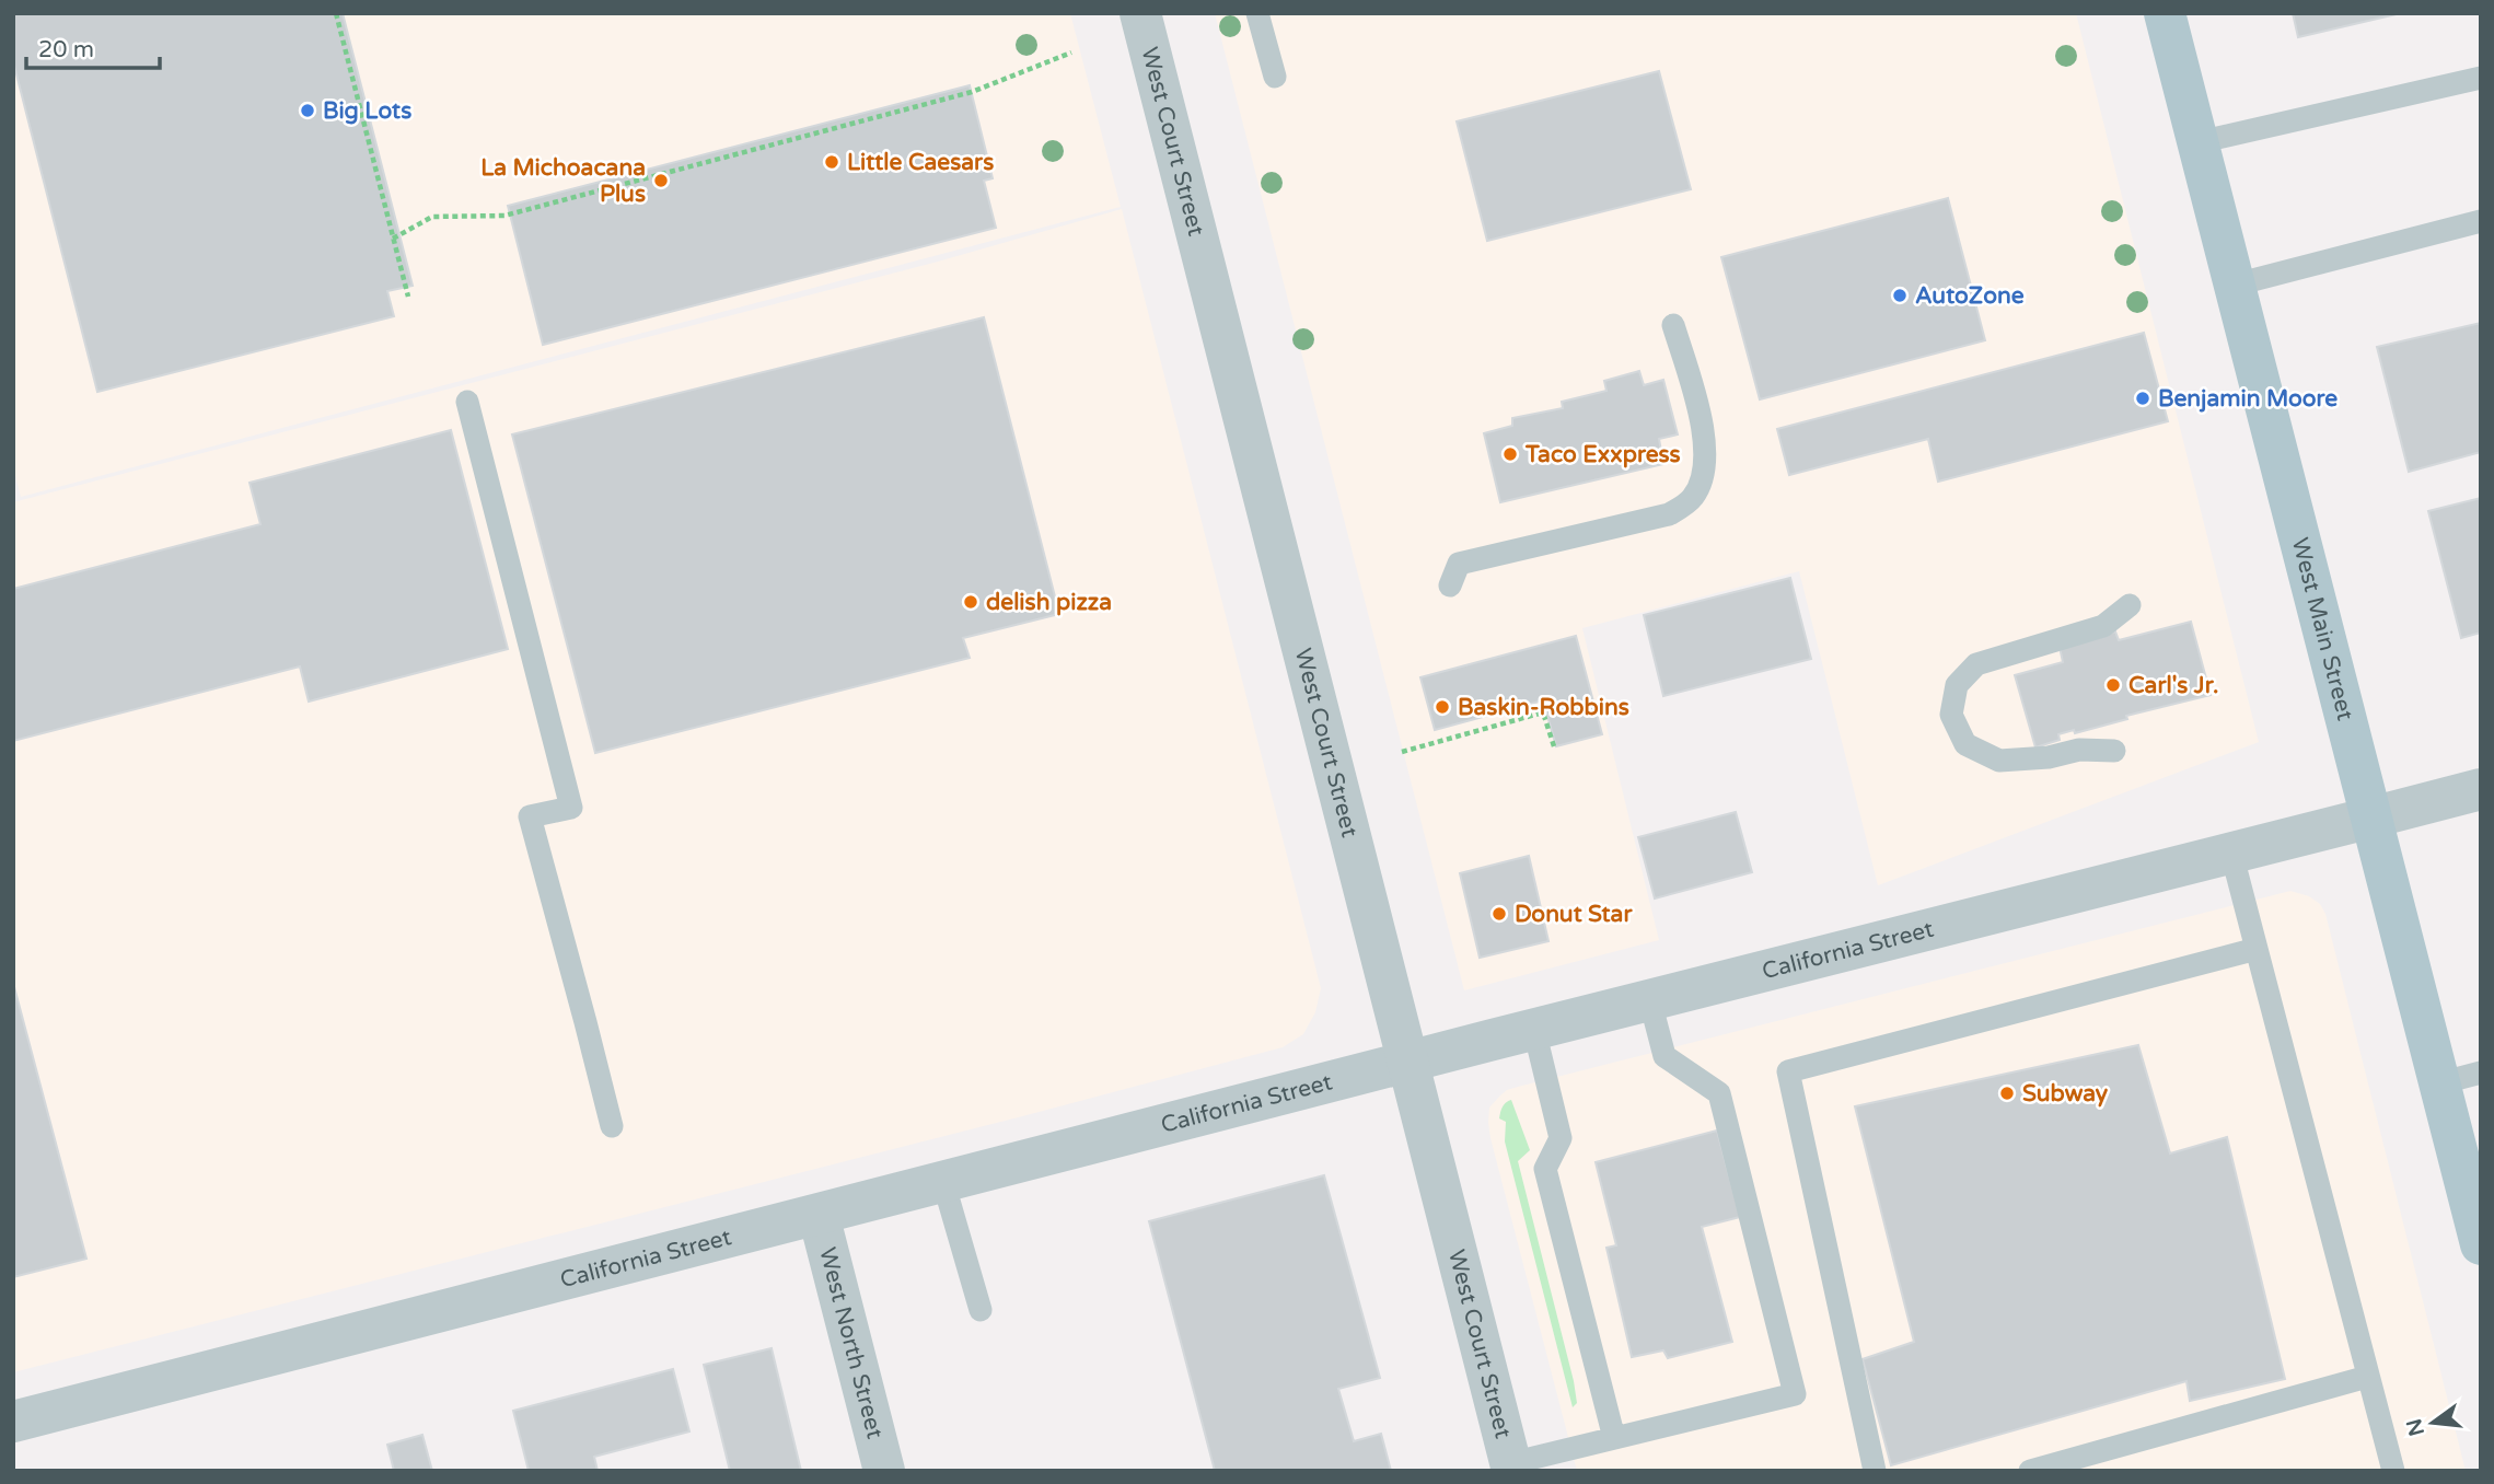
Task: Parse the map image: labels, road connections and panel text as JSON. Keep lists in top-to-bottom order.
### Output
{
  "streets": {
    "main road": ["West Main Street"],
    "street": ["West Court Street", "California Street", "West North Street"]
  },
  "crossings": [
    ["West Court Street", "California Street"],
    ["West Main Street", "California Street"],
    ["California Street", "West North Street"]
  ],
  "places": [
    "Big Lots",
    "Little Caesars",
    "La Michoacana Plus",
    "AutoZone",
    "Benjamin Moore",
    "Taco Exxpress",
    "delish pizza",
    "Carl's Jr.",
    "Baskin-Robbins",
    "Donut Star",
    "Subway"
  ],
  "scale_bar": "20 m",
  "north": "left"
}
